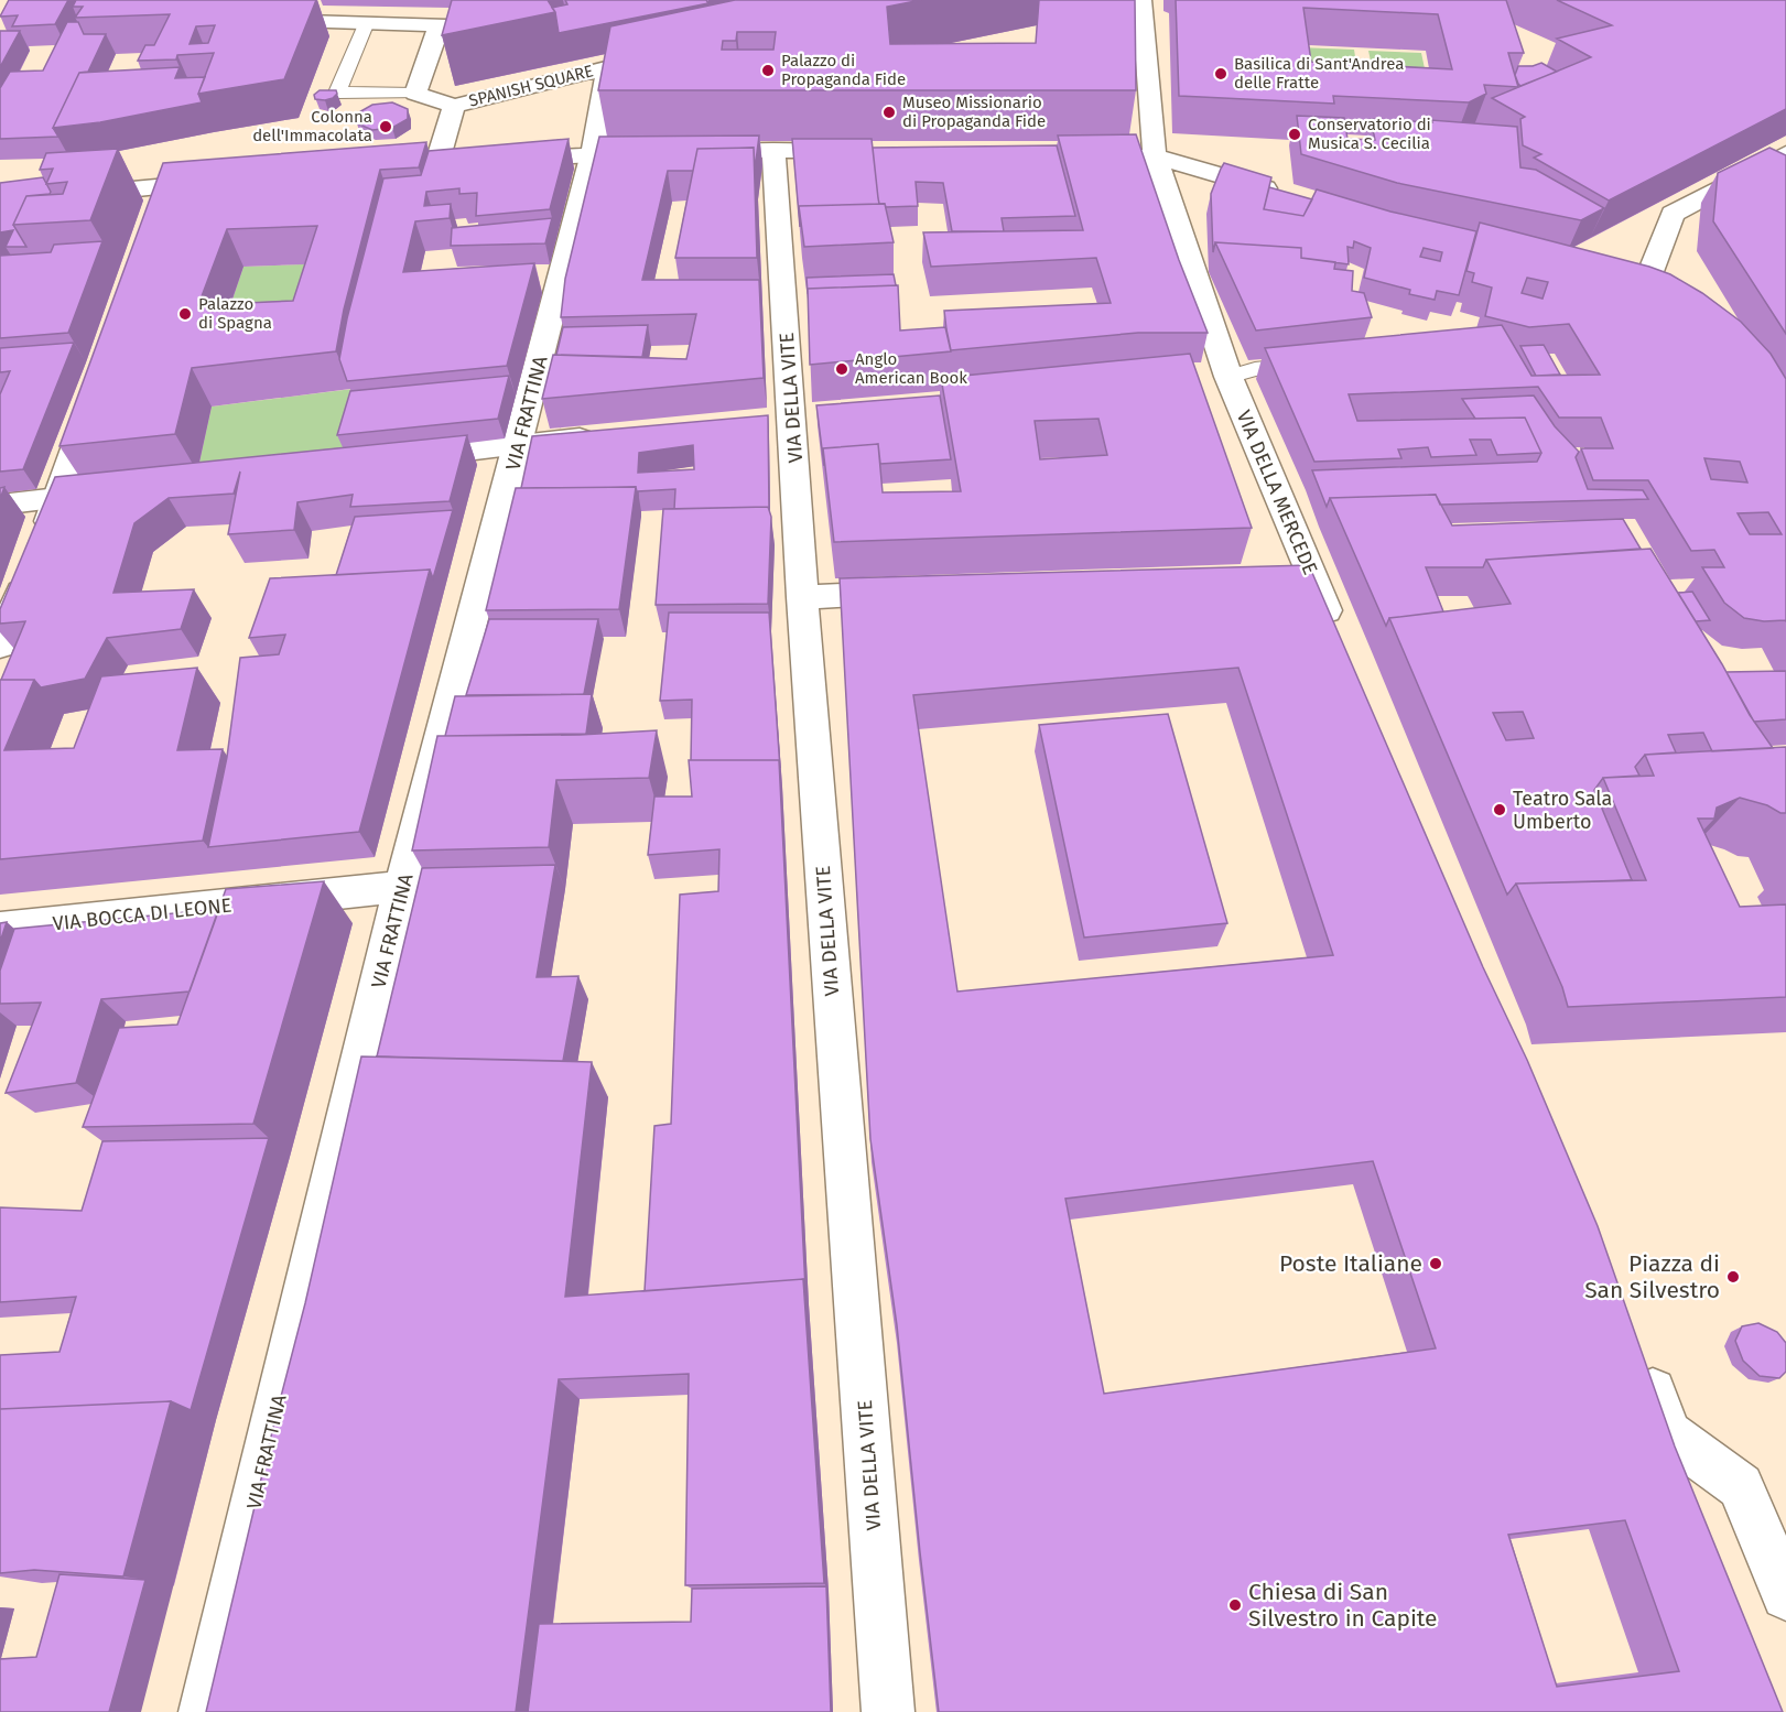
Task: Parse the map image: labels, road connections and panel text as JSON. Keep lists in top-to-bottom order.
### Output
{
  "streets": {
    "street": [
      "SPANISH SQUARE",
      "VIA DELLA VITE",
      "VIA FRATTINA",
      "VIA DELLA MERCEDE",
      "VIA BOCCA DI LEONE"
    ]
  },
  "crossings": [
    ["SPANISH SQUARE", "VIA FRATTINA"],
    ["VIA FRATTINA", "VIA BOCCA DI LEONE"]
  ],
  "places": [
    "Palazzo di Propaganda Fide",
    "Basilica di Sant'Andrea delle Fratte",
    "Museo Missionario di Propaganda Fide",
    "Colonna dell'Immacolata",
    "Conservatorio di Musica S. Cecilia",
    "Palazzo di Spagna",
    "Anglo American Book",
    "Teatro Sala Umberto",
    "Poste Italiane",
    "Piazza di San Silvestro",
    "Chiesa di San Silvestro in Capite"
  ]
}
